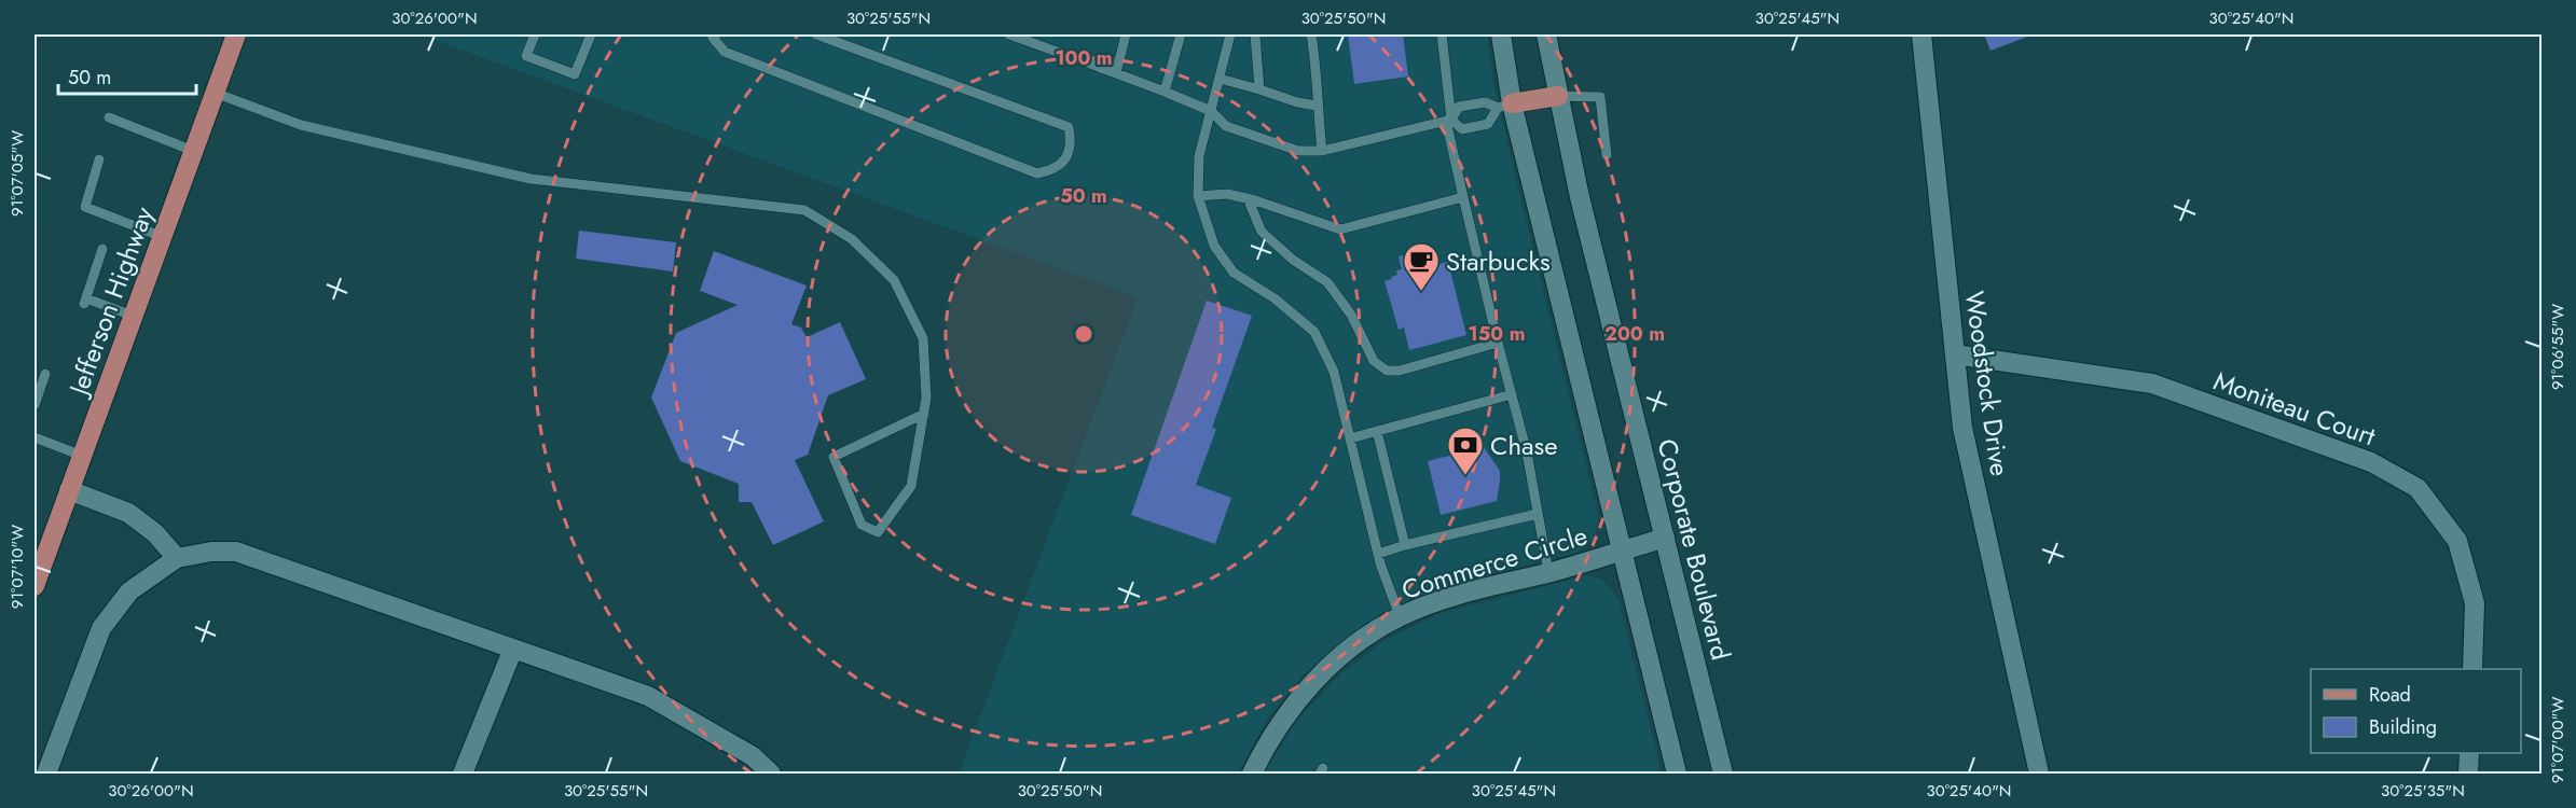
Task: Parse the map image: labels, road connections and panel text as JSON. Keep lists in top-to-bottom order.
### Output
{
  "streets": {
    "main road": ["Jefferson Highway"],
    "street": [
      "Woodstock Drive",
      "Moniteau Court",
      "Corporate Boulevard",
      "Commerce Circle"
    ]
  },
  "crossings": [
    ["Woodstock Drive", "Moniteau Court"],
    ["Corporate Boulevard", "Commerce Circle"]
  ],
  "places": {
    "cafe": ["Starbucks"],
    "bank": ["Chase"]
  },
  "legend": ["Road", "Building"],
  "scale_bar": "50 m",
  "coordinates": [
    "30°26'00\"N",
    "30°25'55\"N",
    "30°25'50\"N",
    "30°25'45\"N",
    "30°25'40\"N",
    "91°07'05\"W",
    "91°06'55\"W",
    "91°07'10\"W",
    "91°07'00\"W",
    "30°25'35\"N"
  ],
  "rings": [
    "100 m",
    "50 m",
    "150 m",
    "200 m"
  ]
}
